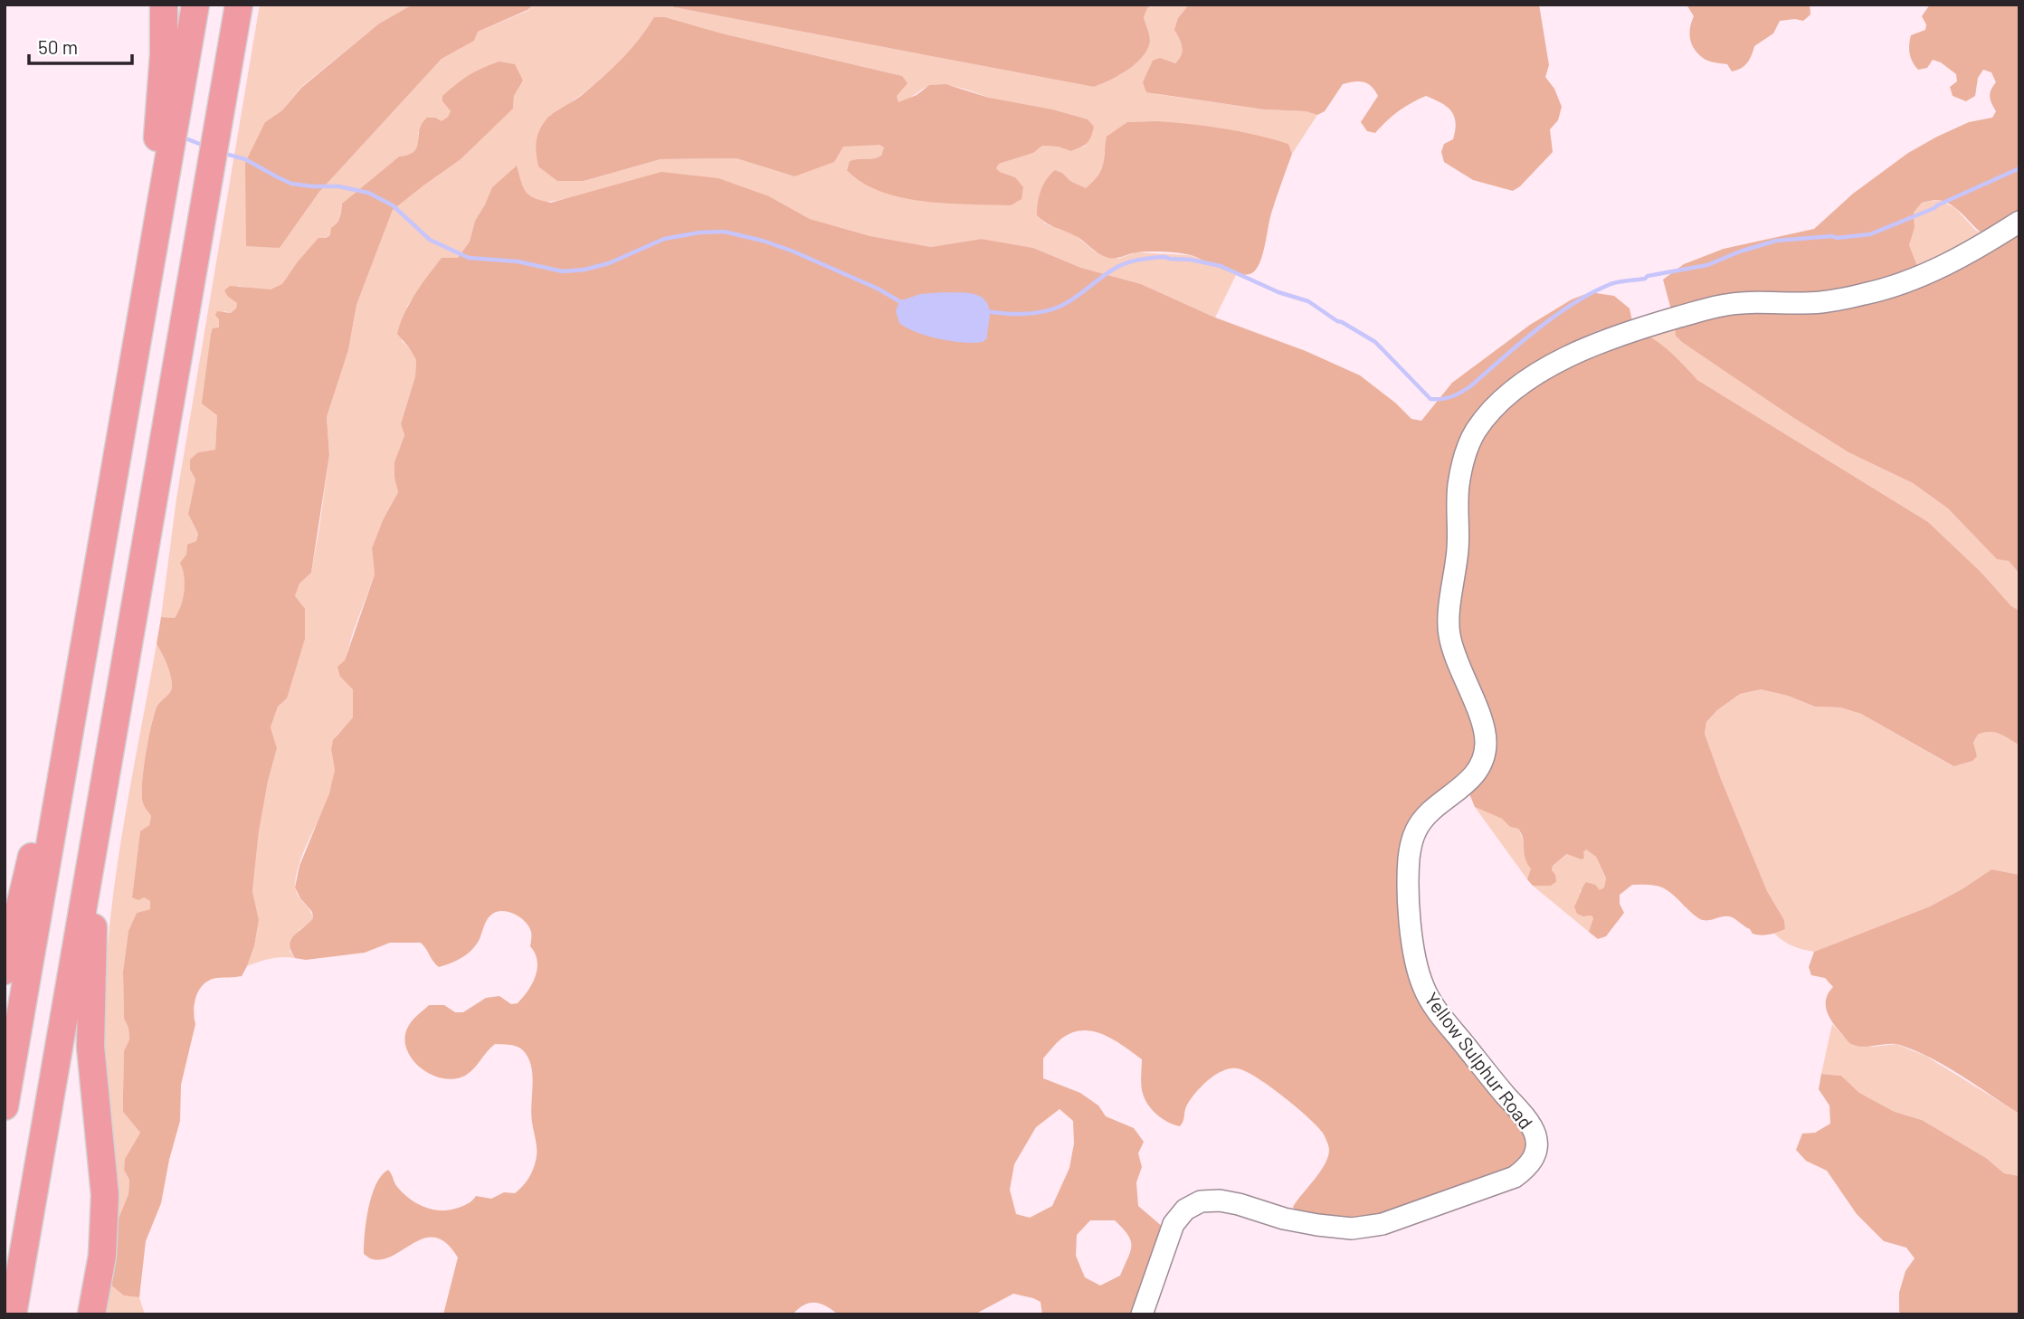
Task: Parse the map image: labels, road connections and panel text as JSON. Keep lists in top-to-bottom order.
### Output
{
  "streets": {
    "street": ["Yellow Sulphur Road"]
  },
  "scale_bar": "50 m"
}
